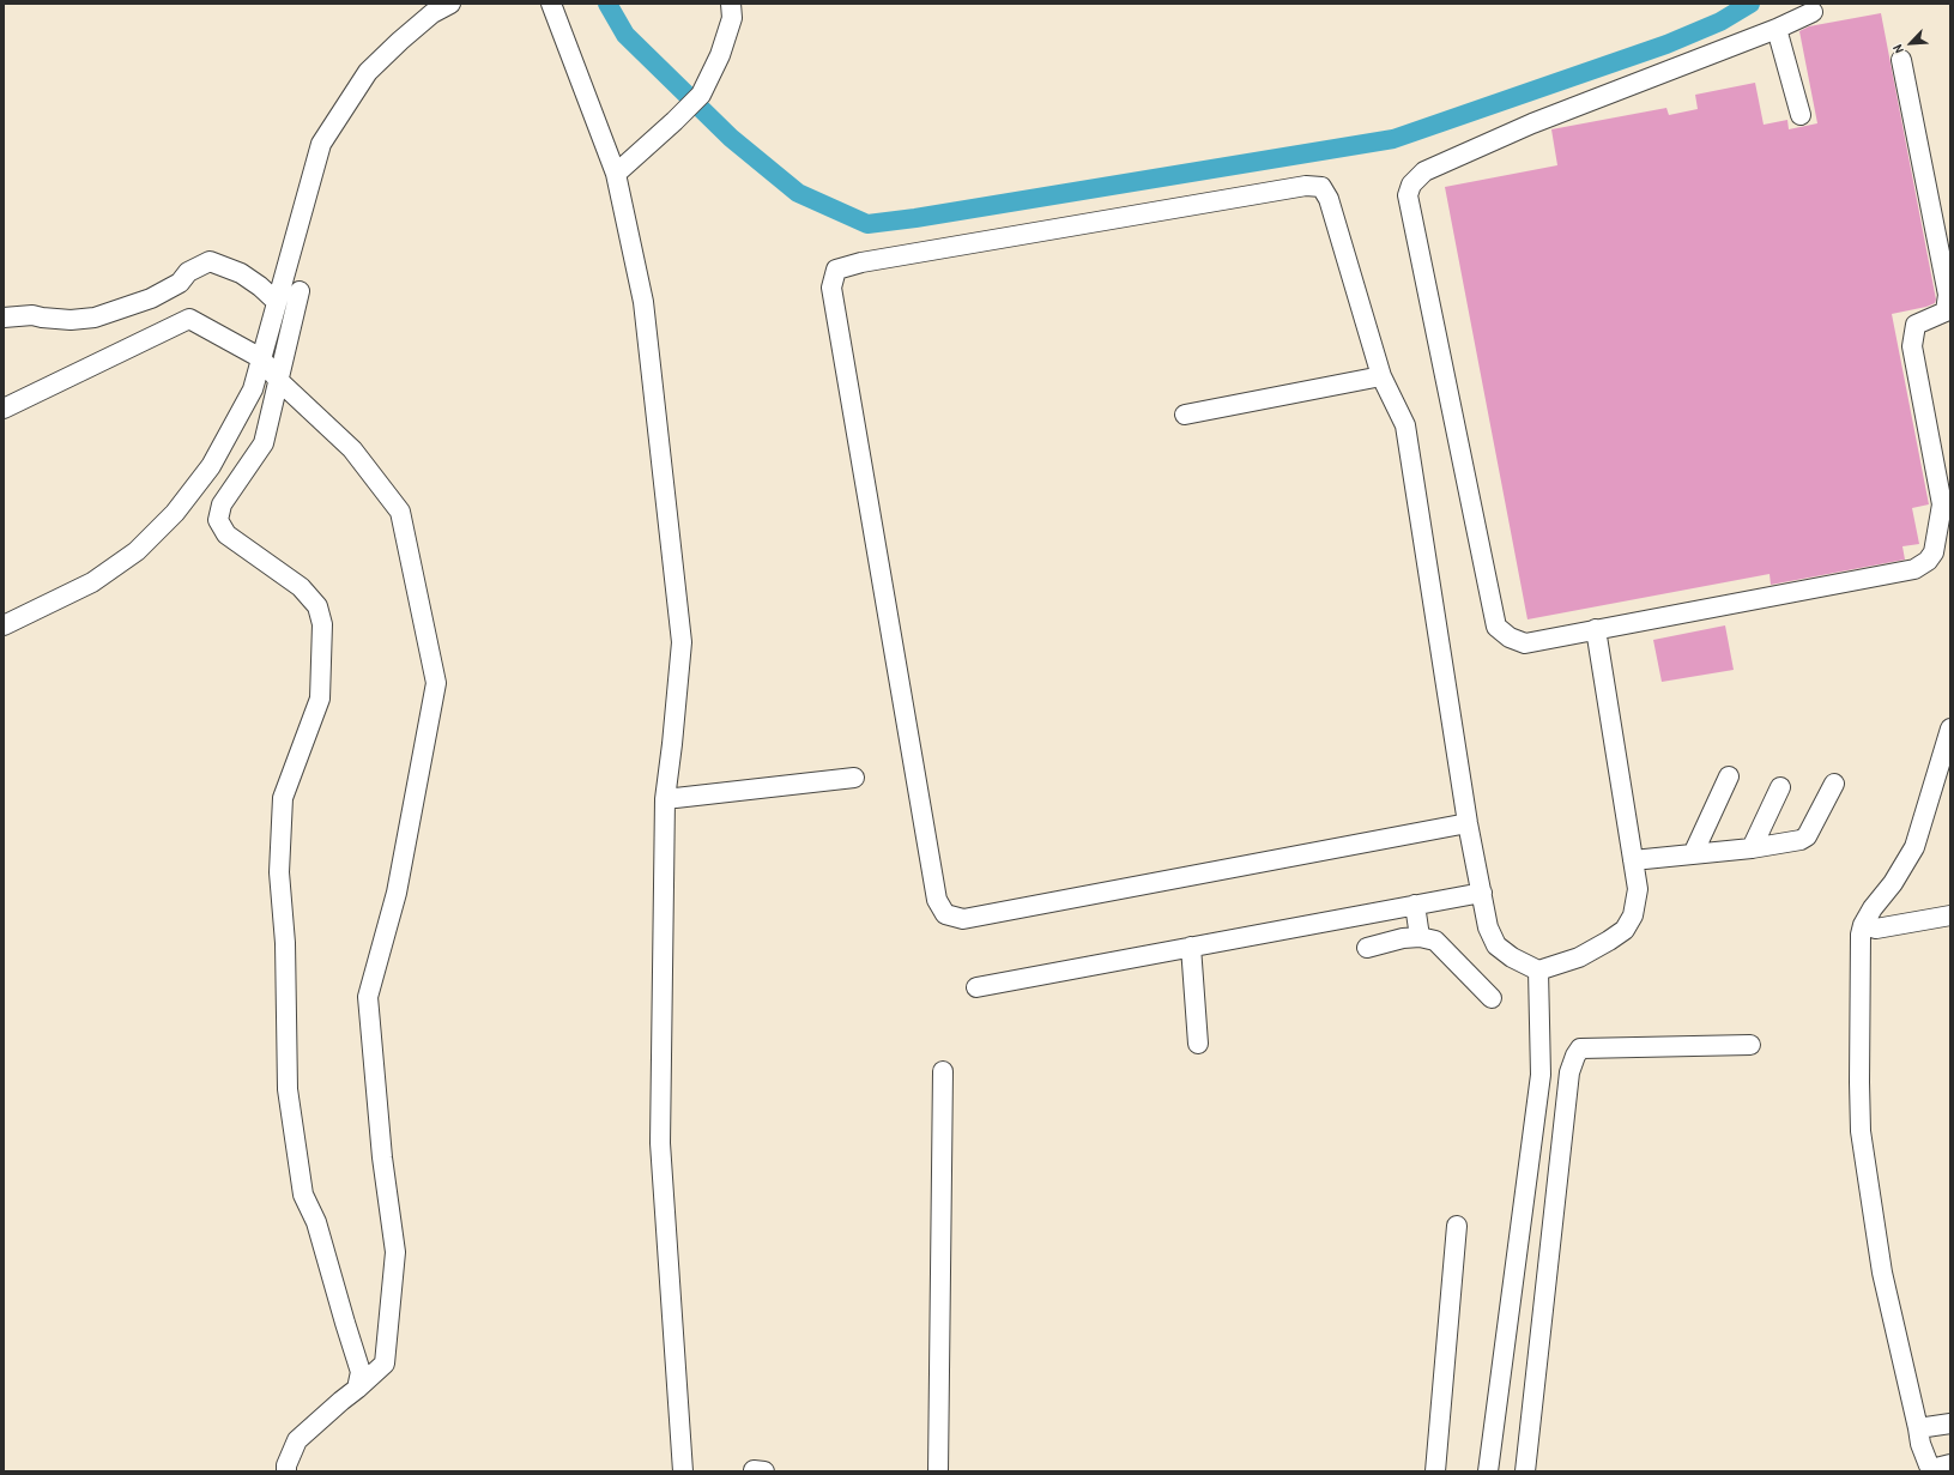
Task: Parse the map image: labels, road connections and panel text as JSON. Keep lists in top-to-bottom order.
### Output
{
  "north": "bottom left"
}
